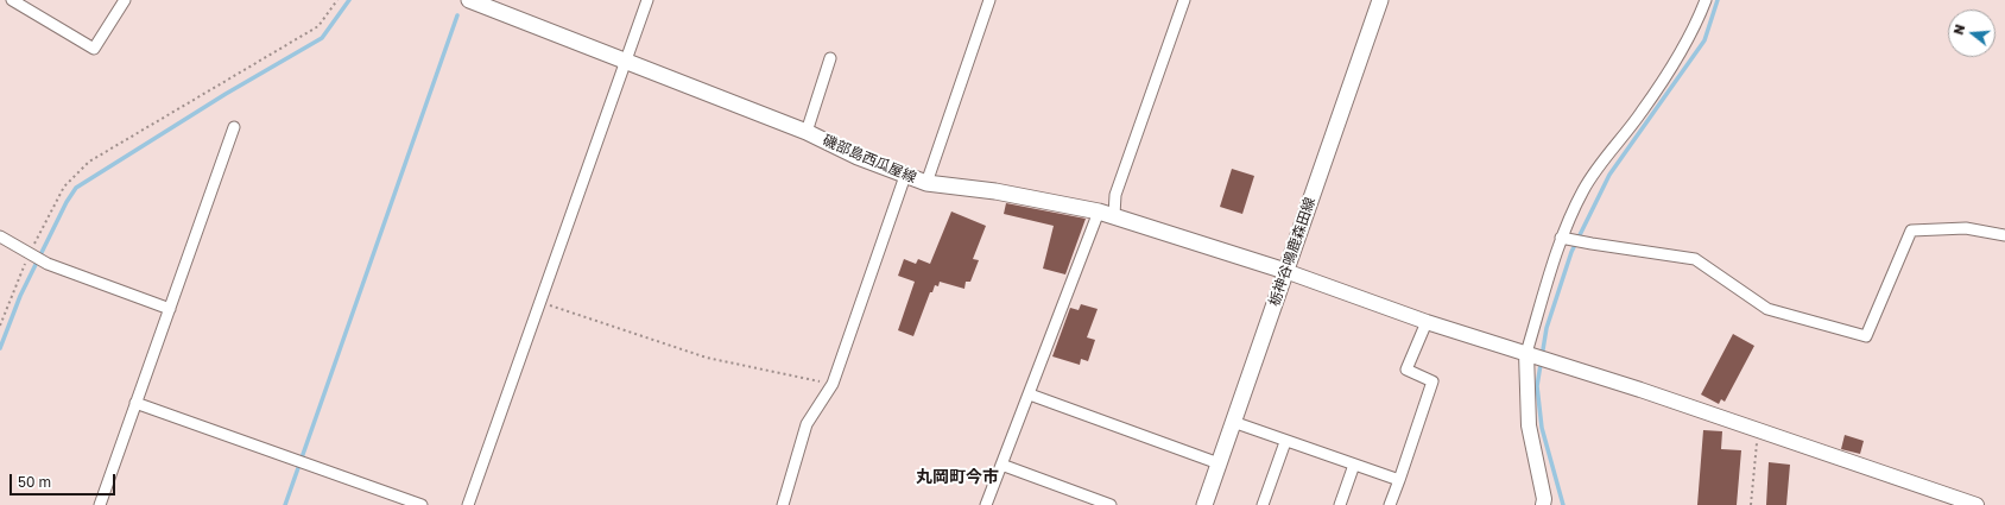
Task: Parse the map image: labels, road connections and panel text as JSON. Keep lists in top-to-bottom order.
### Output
{
  "streets": {
    "main road": ["磯部島西瓜屋線", "栃神谷鳴鹿森田線"]
  },
  "crossings": [
    ["磯部島西瓜屋線", "栃神谷鳴鹿森田線"]
  ],
  "districts": ["丸岡町今市"],
  "scale_bar": "50 m",
  "north": "left"
}
